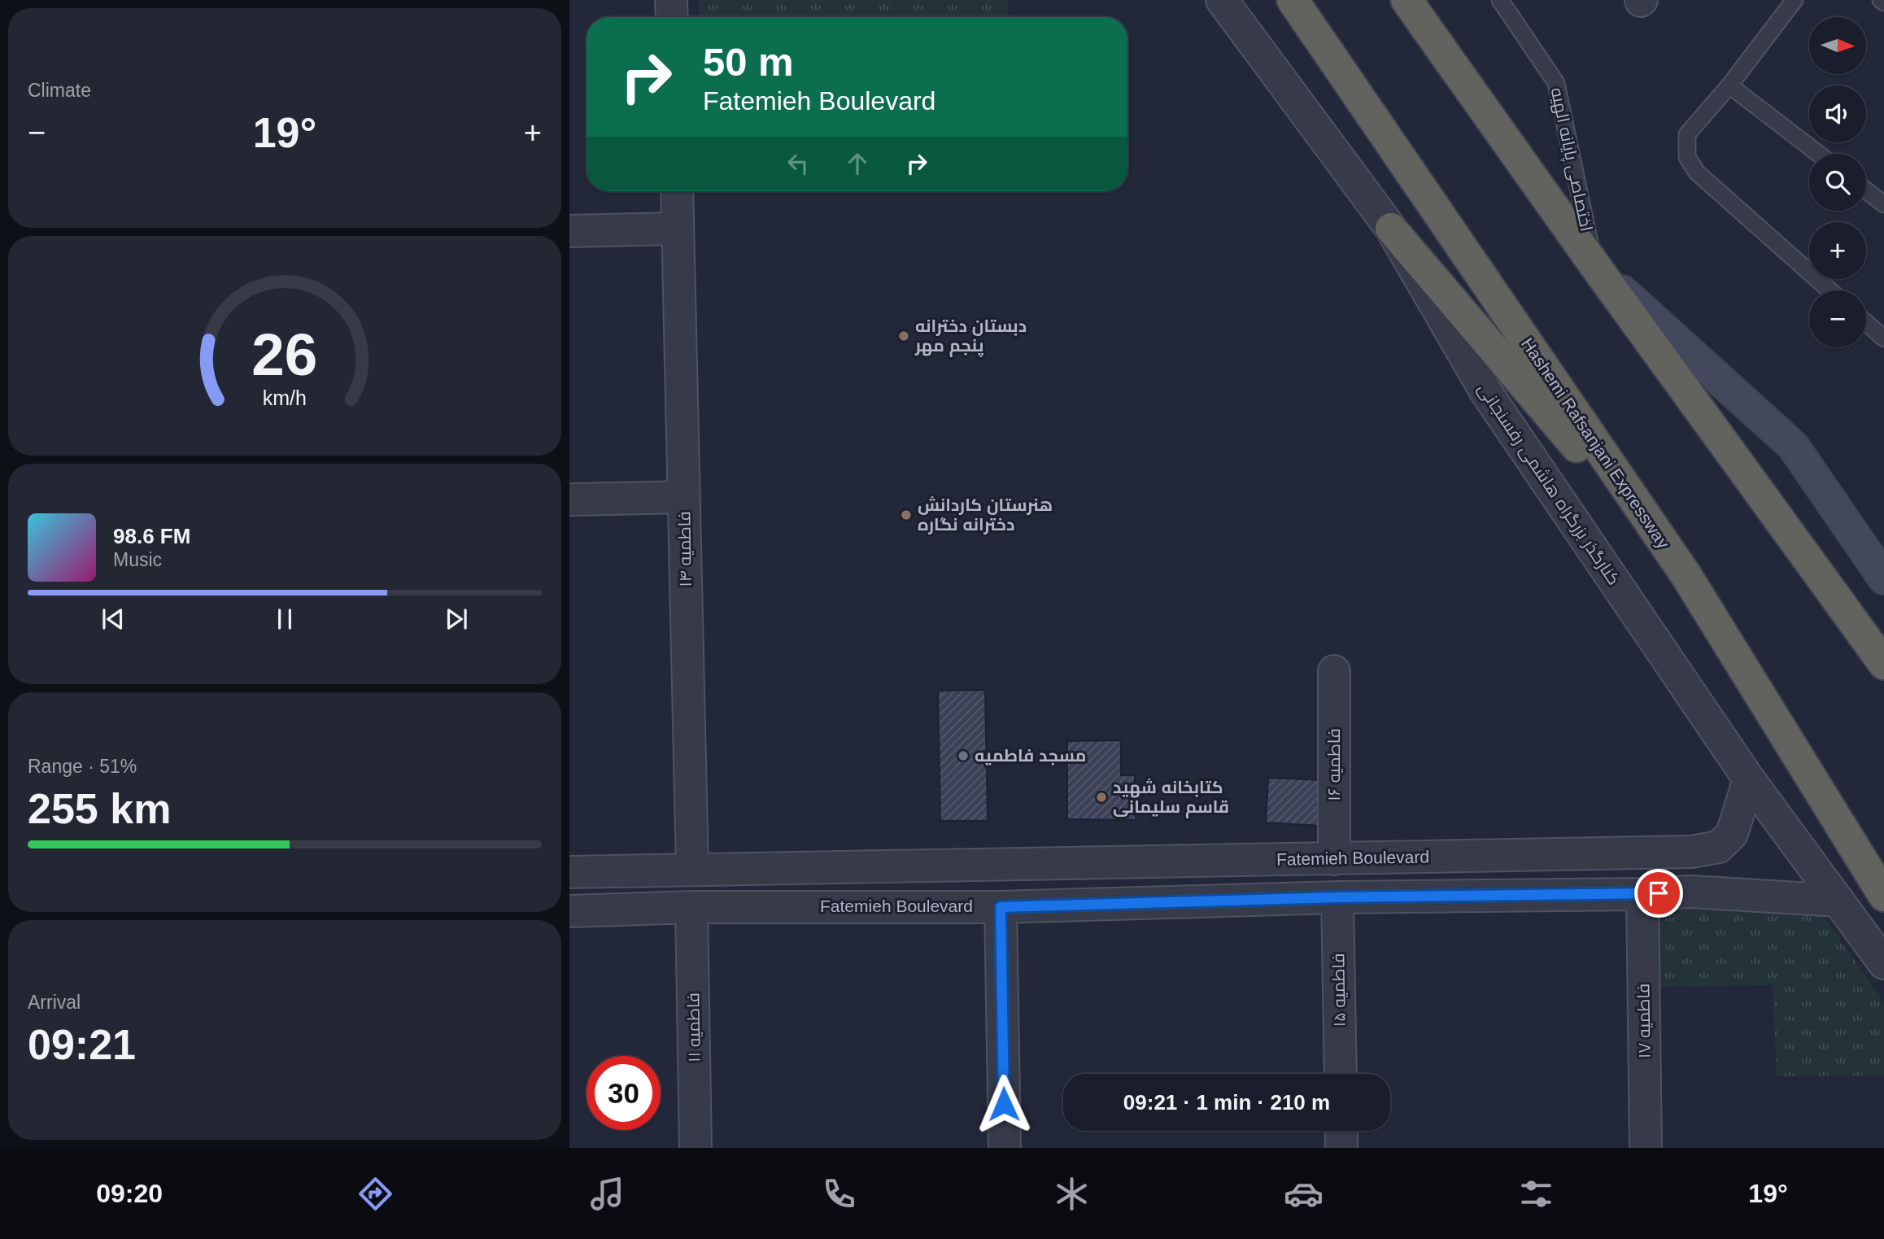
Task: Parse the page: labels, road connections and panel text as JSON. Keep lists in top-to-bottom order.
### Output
{
  "streets": {
    "highway": ["Hashemi Rafsanjani Expressway"],
    "street": [
      "کنارگذر بزرگراه هاشمی رفسنجانی",
      "فاطمیه ۱۴",
      "فاطمیه ۱۶",
      "Fatemieh Boulevard",
      "فاطمیه ۱۵",
      "فاطمیه ۱۷",
      "فاطمیه ۱۱"
    ],
    "lane": ["اختصاصی پایانه الهیه"]
  },
  "crossings": [
    ["کنارگذر بزرگراه هاشمی رفسنجانی", "Fatemieh Boulevard"],
    ["فاطمیه ۱۴", "Fatemieh Boulevard"],
    ["فاطمیه ۱۶", "Fatemieh Boulevard"],
    ["Fatemieh Boulevard", "فاطمیه ۱۵"],
    ["Fatemieh Boulevard", "فاطمیه ۱۷"],
    ["Fatemieh Boulevard", "فاطمیه ۱۱"]
  ],
  "places": [
    "دبستان دخترانه پنجم مهر",
    "هنرستان کاردانش دخترانه نگاره",
    "مسجد فاطمیه",
    "کتابخانه شهید قاسم سلیمانی"
  ],
  "north": "right",
  "page": {
    "tile": [
      "Climate",
      ["Range · 51%", "255 km"],
      ["Arrival", "09:21"]
    ],
    "map_buttons": ["+", "−"],
    "turn": ["50 m", "Fatemieh Boulevard"],
    "heat": ["−", "19°", "+"],
    "song": ["98.6 FM", "Music"],
    "limit": "30",
    "trip": "09:21 · 1 min · 210 m",
    "tabs": ["09:20", "19°"],
    "gauge": ["26", "km/h"]
  }
}
